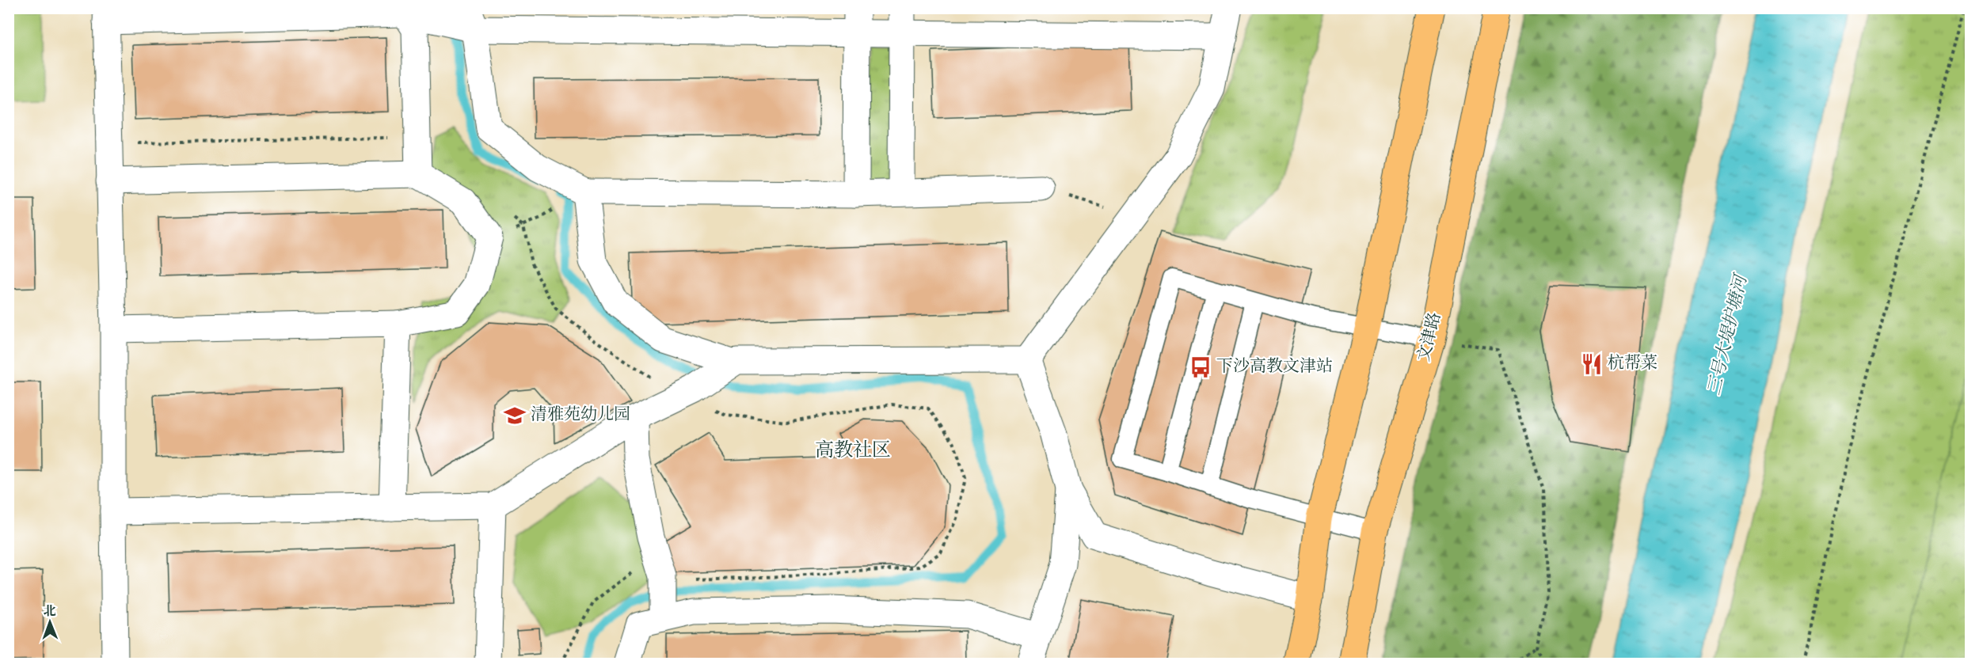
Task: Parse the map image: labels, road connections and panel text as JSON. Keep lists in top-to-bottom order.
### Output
{
  "streets": {
    "main road": ["文津路"]
  },
  "districts": ["高教社区"],
  "water": ["三号大堤护塘河"],
  "places": {
    "restaurant": ["杭帮菜"],
    "bus stop": ["下沙高教文津站"],
    "school or university": ["清雅苑幼儿园"]
  },
  "north": "top"
}
